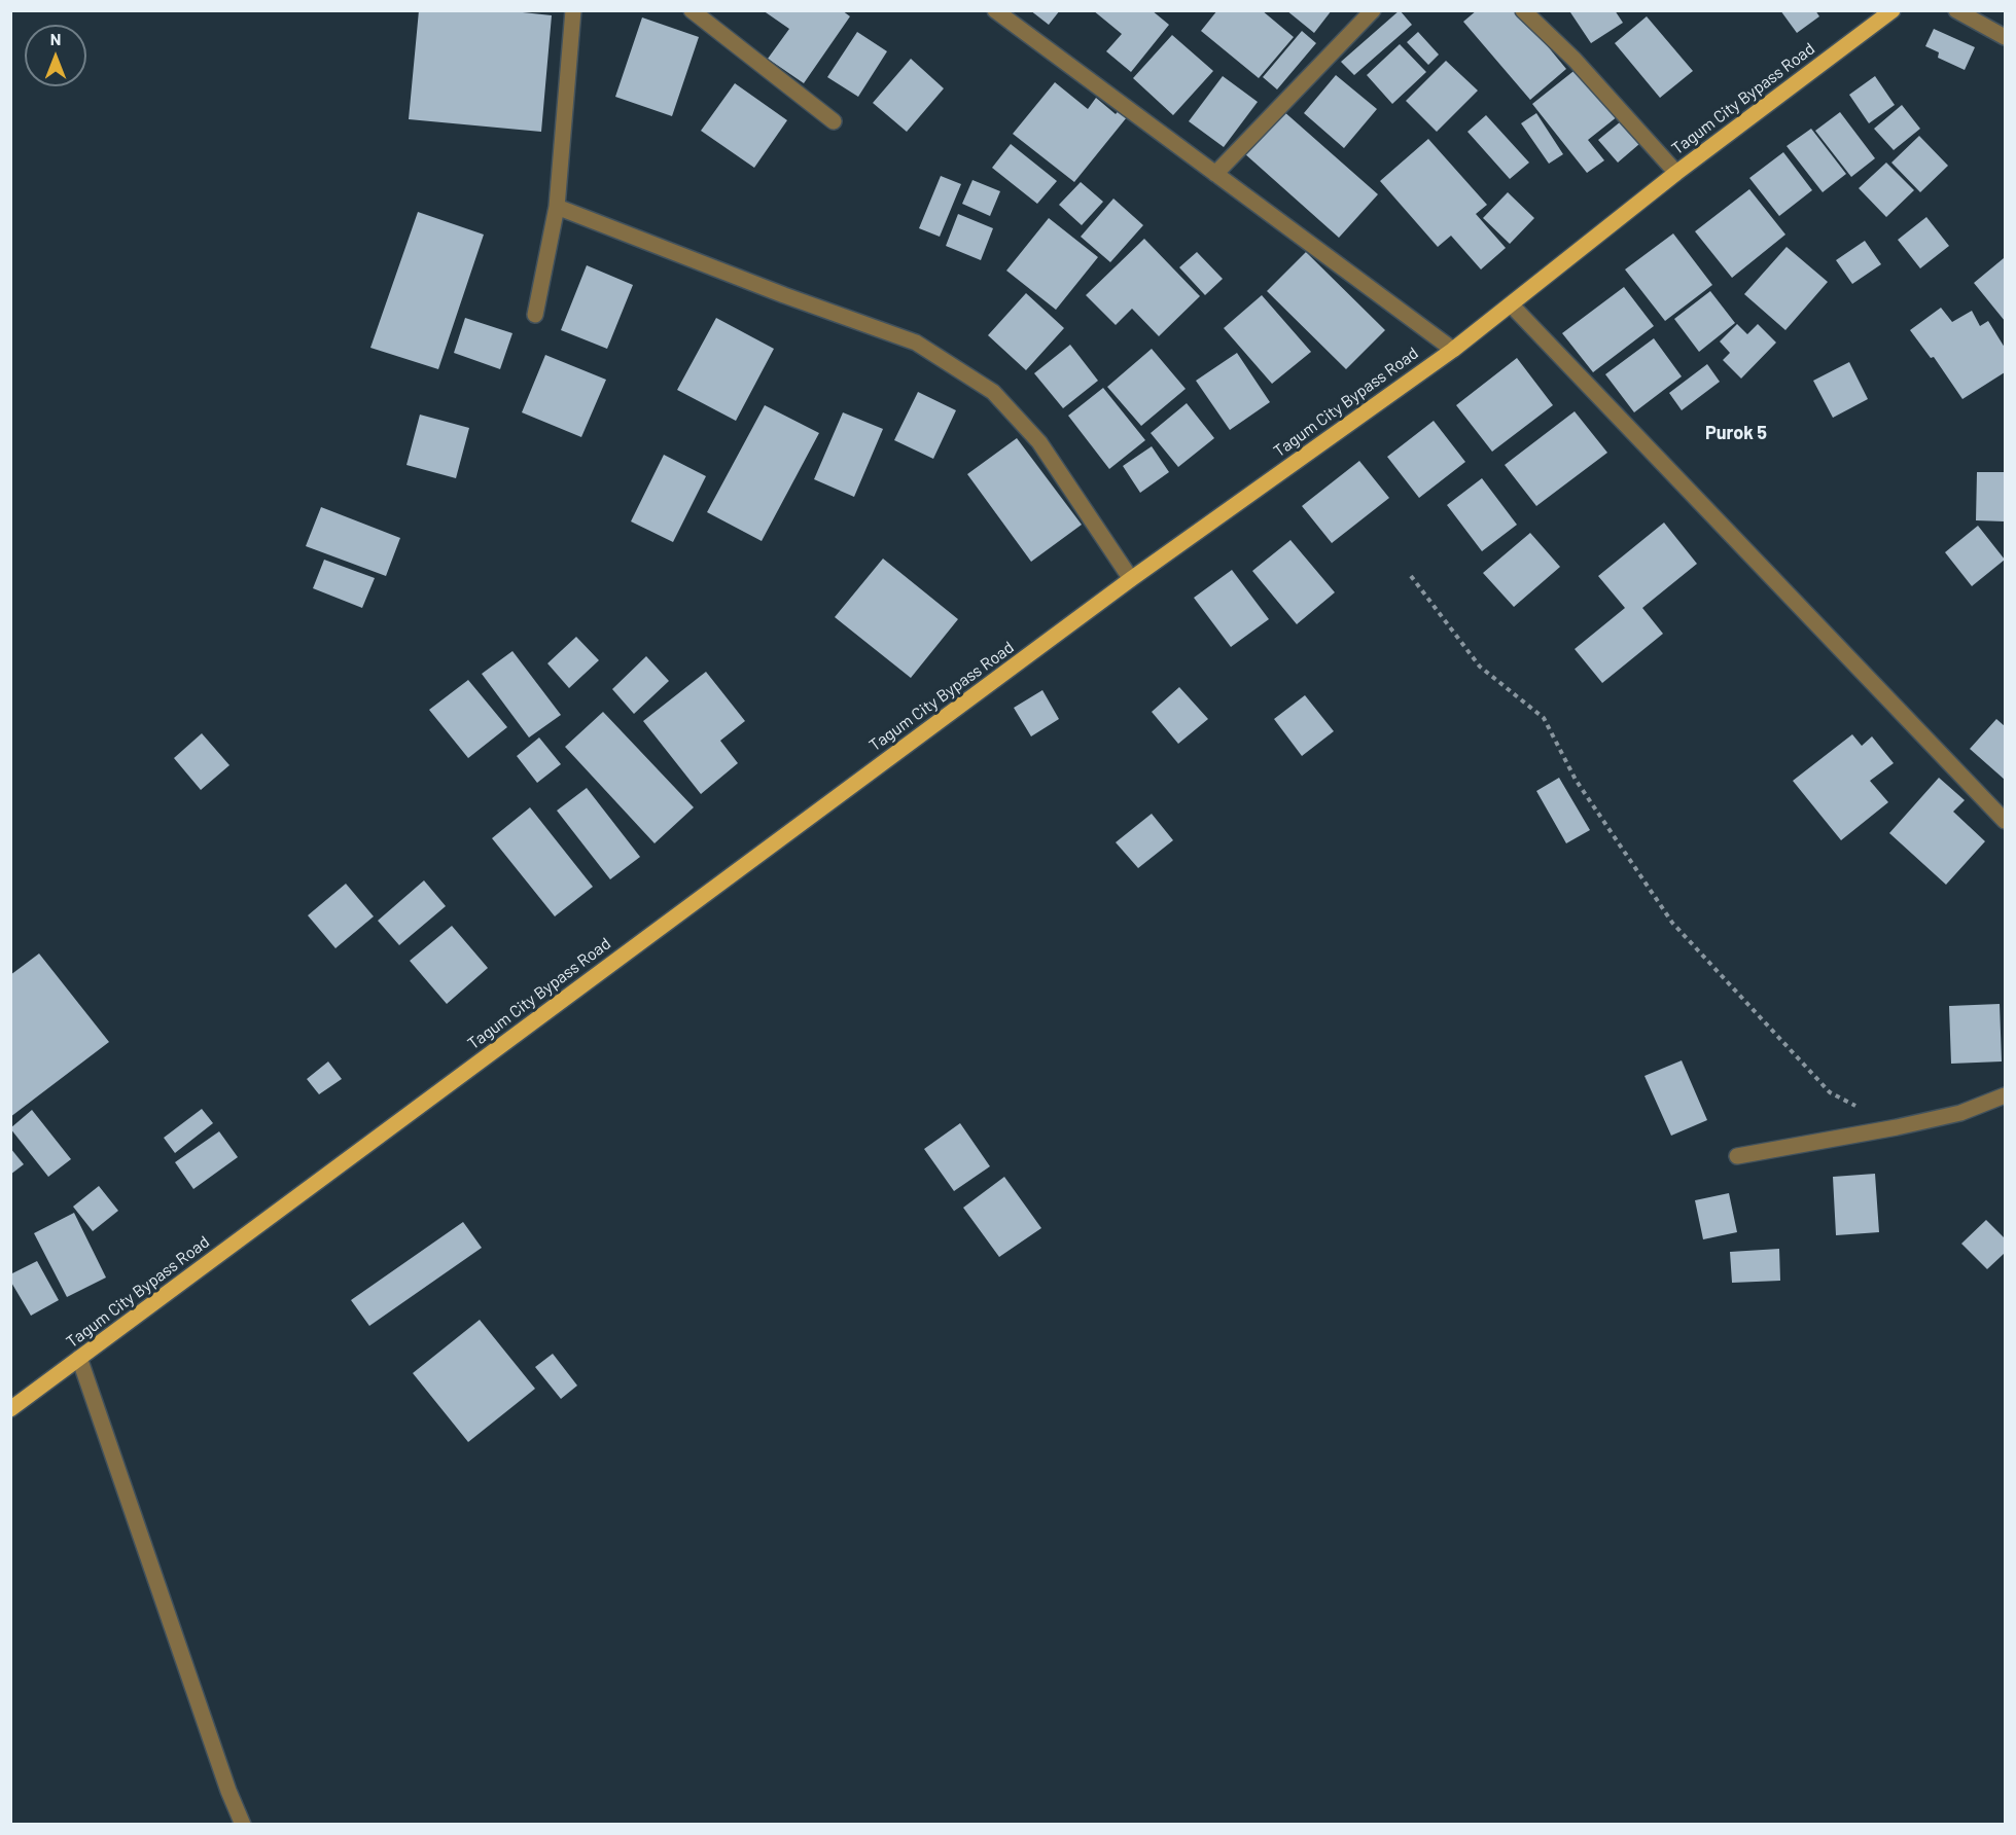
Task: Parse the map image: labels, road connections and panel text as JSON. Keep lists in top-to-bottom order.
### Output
{
  "streets": {
    "main road": ["Tagum City Bypass Road"]
  },
  "districts": ["Purok 5"],
  "north": "top"
}
